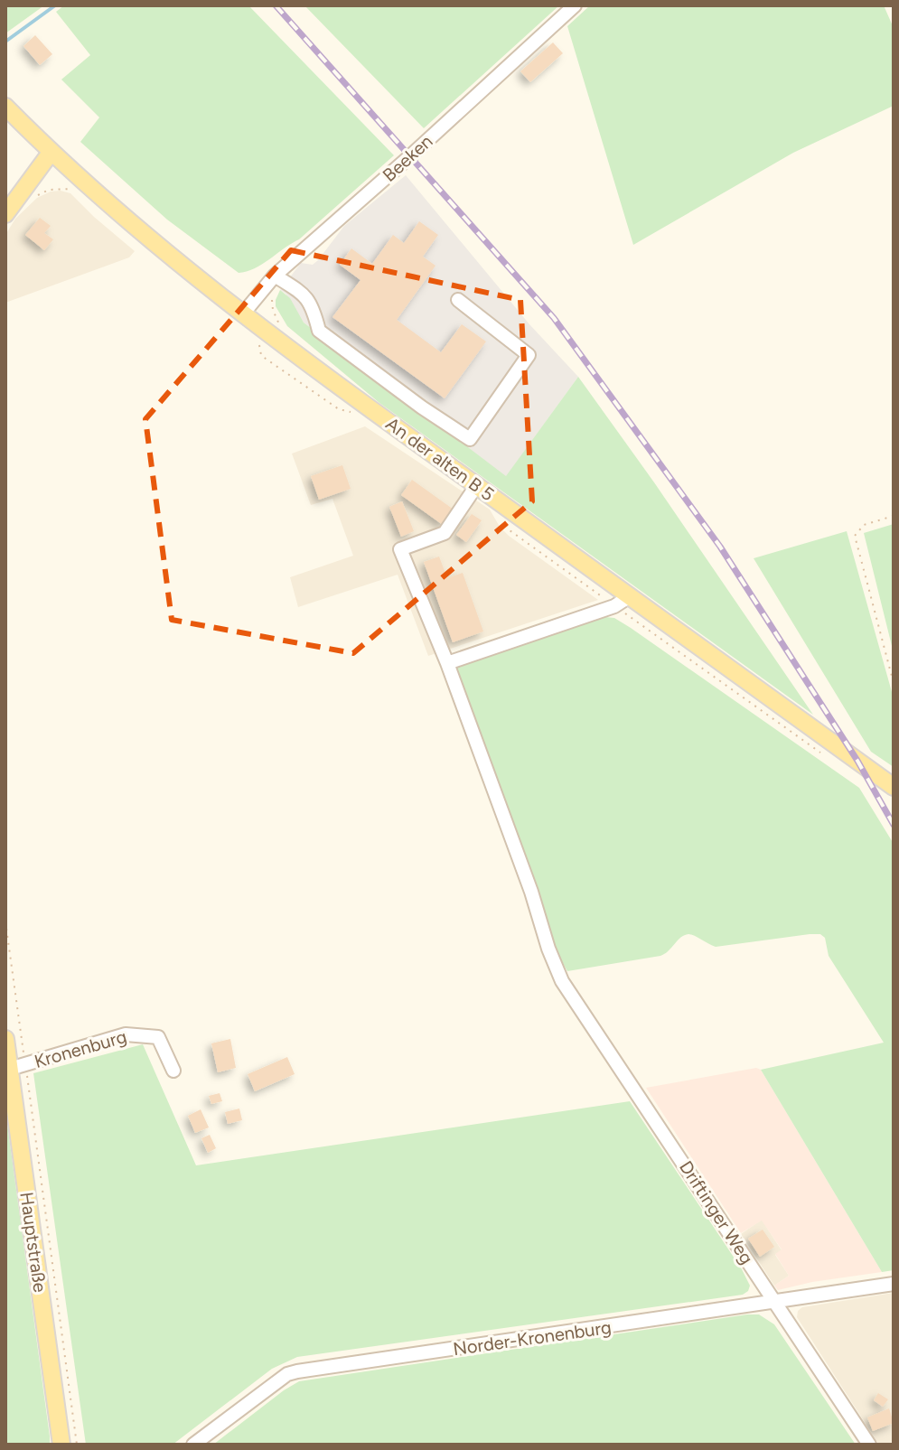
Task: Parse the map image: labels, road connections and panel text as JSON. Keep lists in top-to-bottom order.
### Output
{
  "streets": {
    "main road": ["An der alten B 5", "Hauptstraße"],
    "street": [
      "Beeken",
      "Kronenburg",
      "Driftinger Weg",
      "Norder-Kronenburg"
    ]
  },
  "crossings": [
    ["Beeken", "An der alten B 5"],
    ["An der alten B 5", "Driftinger Weg"],
    ["Kronenburg", "Hauptstraße"],
    ["Driftinger Weg", "Norder-Kronenburg"]
  ]
}
